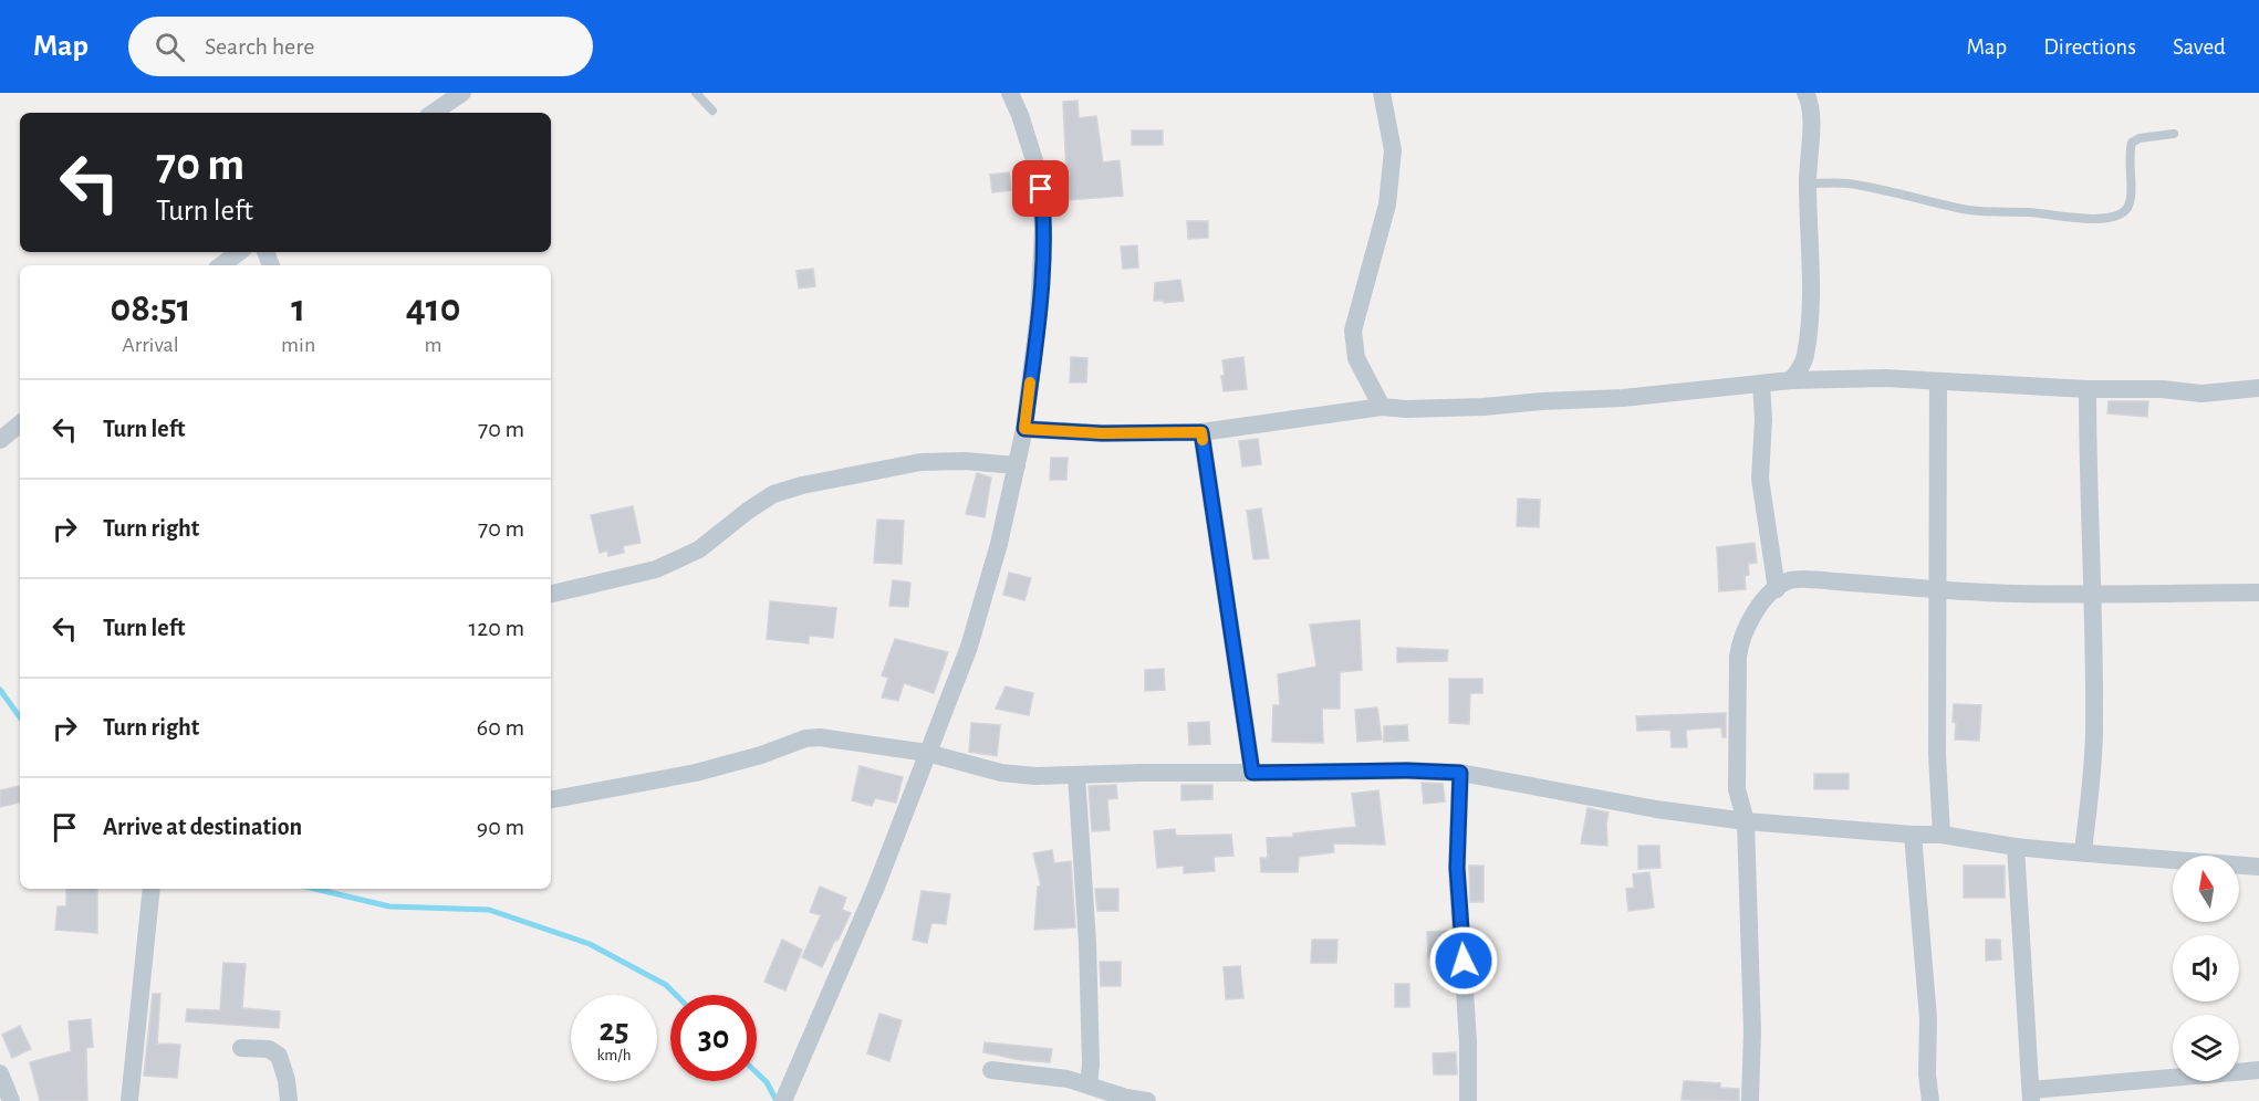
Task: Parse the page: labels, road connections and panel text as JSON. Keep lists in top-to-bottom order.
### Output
{
  "north": "top",
  "page": {
    "header": "Map",
    "search": "Search here",
    "nav": ["Map", "Directions", "Saved"],
    "turn": ["70 m", "Turn left"],
    "eta": [
      "08:51",
      "Arrival",
      "1",
      "min",
      "410",
      "m"
    ],
    "list": [
      {
        "name": "Turn left",
        "value": "70 m"
      },
      {
        "name": "Turn right",
        "value": "70 m"
      },
      {
        "name": "Turn left",
        "value": "120 m"
      },
      {
        "name": "Turn right",
        "value": "60 m"
      },
      {
        "name": "Arrive at destination",
        "value": "90 m"
      }
    ],
    "speed": "25 km/h",
    "limit": "30"
  }
}
